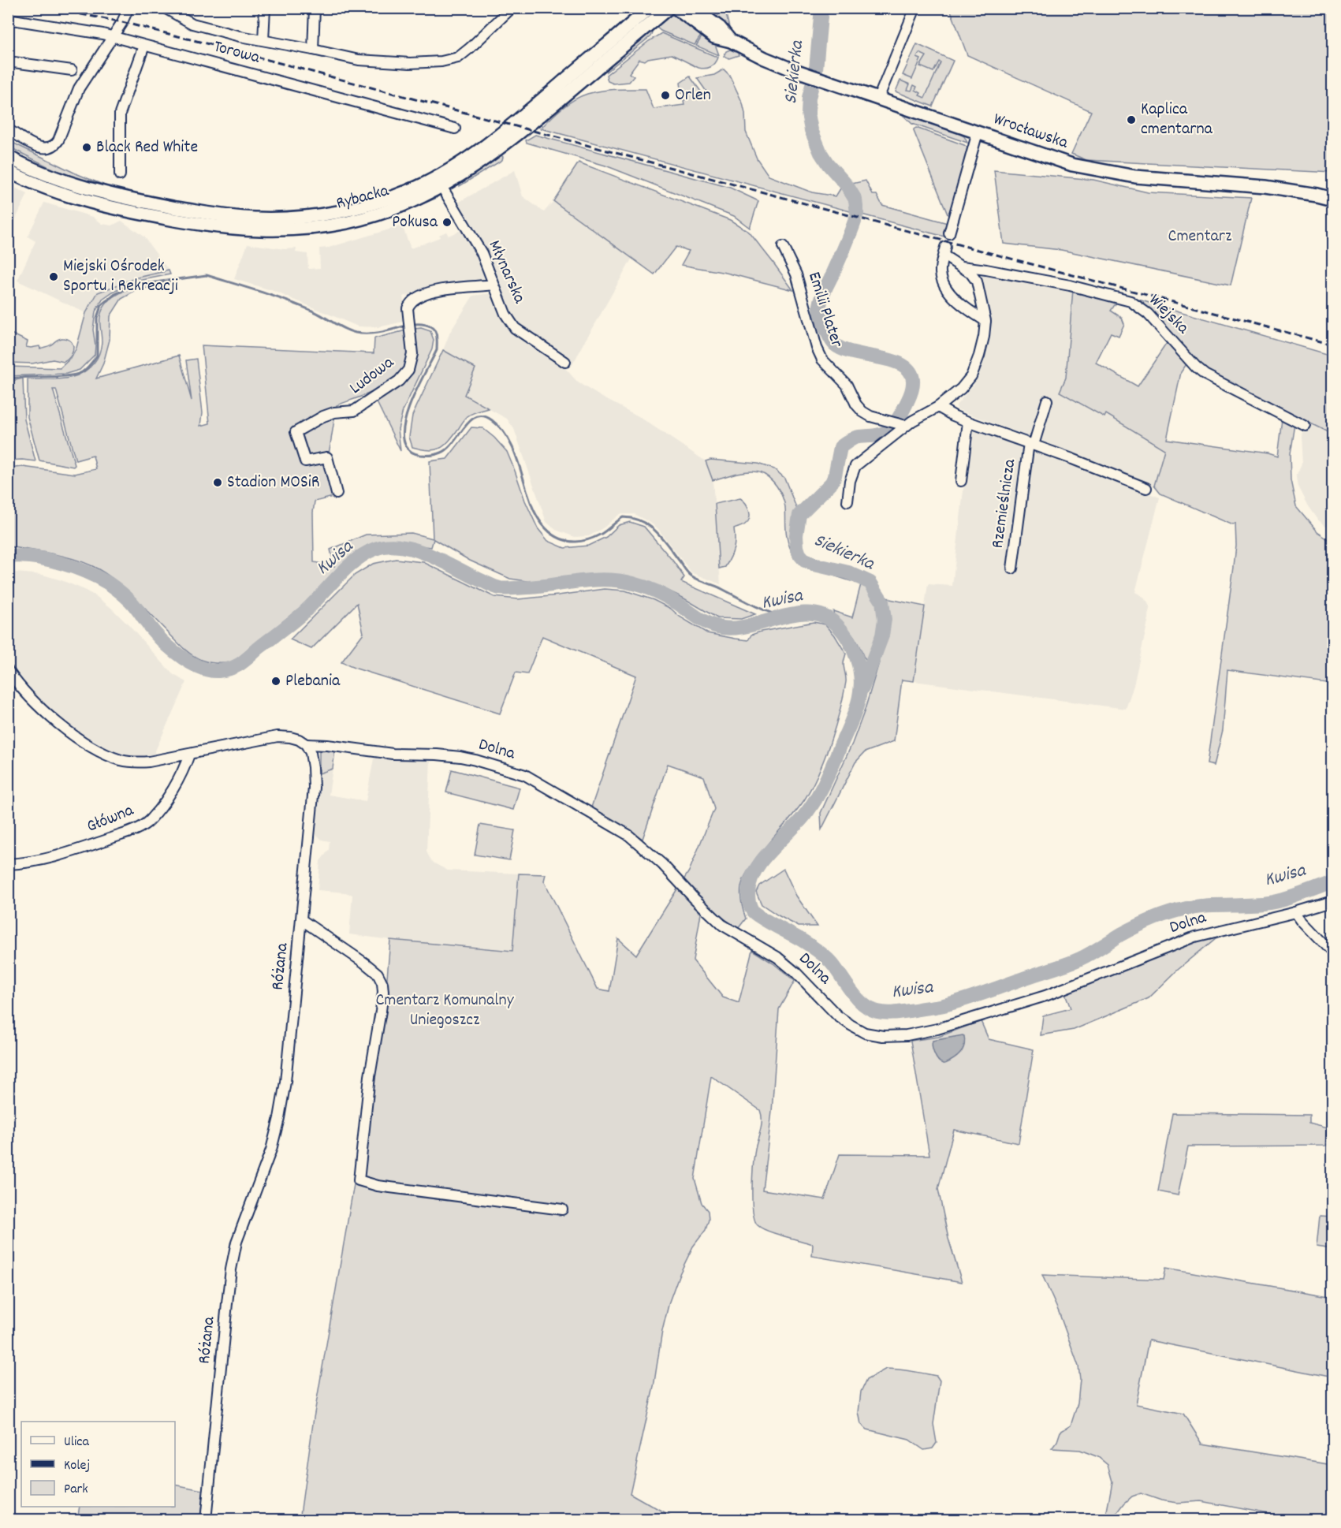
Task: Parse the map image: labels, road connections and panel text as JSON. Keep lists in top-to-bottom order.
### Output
{
  "streets": {
    "main road": ["Wrocławska", "Rybacka"],
    "street": [
      "Torowa",
      "Młynarska",
      "Emilii Plater",
      "Wiejska",
      "Ludowa",
      "Rzemieślnicza",
      "Dolna",
      "Główna",
      "Różana"
    ]
  },
  "crossings": [
    ["Rybacka", "Młynarska"],
    ["Młynarska", "Ludowa"],
    ["Dolna", "Różana"]
  ],
  "water": ["Siekierka", "Kwisa"],
  "parks": ["Cmentarz", "Cmentarz Komunalny Uniegoszcz"],
  "places": [
    "Orlen",
    "Kaplica cmentarna",
    "Black Red White",
    "Pokusa",
    "Miejski Ośrodek Sportu i Rekreacji",
    "Stadion MOSiR",
    "Plebania"
  ],
  "legend": ["Ulica", "Kolej", "Park"]
}
